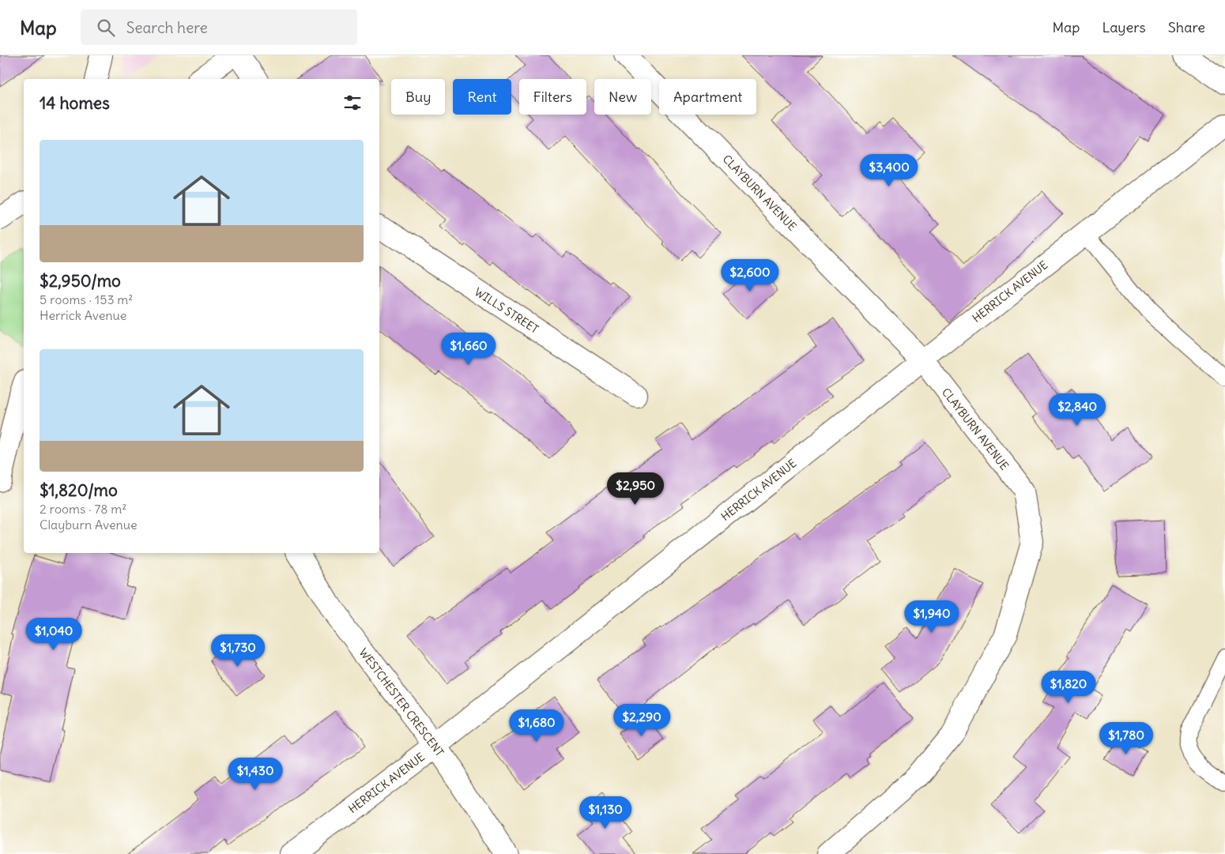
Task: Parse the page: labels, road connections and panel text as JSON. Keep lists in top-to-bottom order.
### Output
{
  "streets": {
    "street": [
      "CLAYBURN AVENUE",
      "HERRICK AVENUE",
      "WILLS STREET",
      "WESTCHESTER CRESCENT"
    ]
  },
  "crossings": [
    ["CLAYBURN AVENUE", "HERRICK AVENUE"],
    ["HERRICK AVENUE", "WESTCHESTER CRESCENT"]
  ],
  "page": {
    "header": "Map",
    "search": "Search here",
    "nav": ["Map", "Layers", "Share"],
    "chip": [
      "Buy",
      "Rent",
      "Filters",
      "New",
      "Apartment"
    ],
    "heading": "14 homes",
    "list": [
      {
        "name": "$2,950/mo",
        "note": "5 rooms · 153 m² · Herrick Avenue"
      },
      {
        "name": "$1,820/mo",
        "note": "2 rooms · 78 m² · Clayburn Avenue"
      }
    ],
    "price": [
      "$3,400",
      "$2,600",
      "$1,660",
      "$2,840",
      "$2,950",
      "$1,940",
      "$1,040",
      "$1,730",
      "$1,820",
      "$2,290",
      "$1,680",
      "$1,780",
      "$1,430",
      "$1,130"
    ]
  }
}
